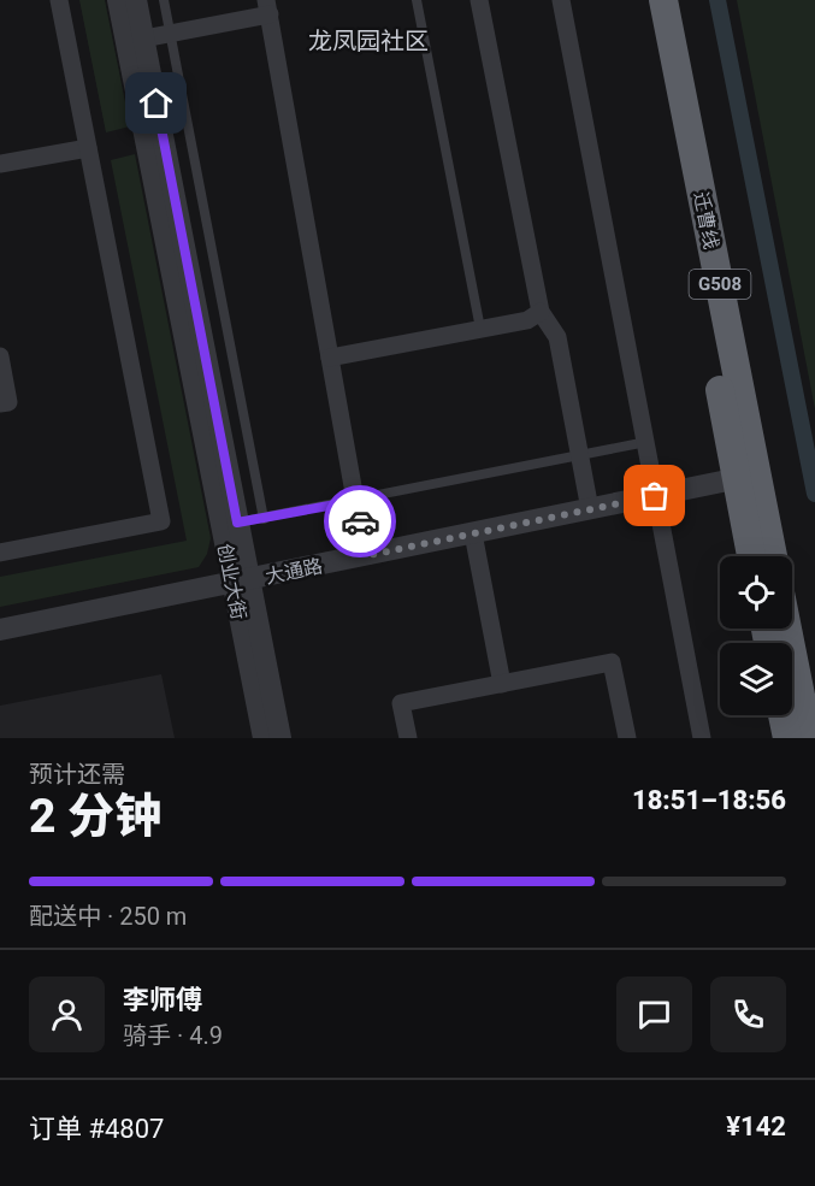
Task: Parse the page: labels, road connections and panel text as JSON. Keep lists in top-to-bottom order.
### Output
{
  "streets": {
    "highway": ["迁曹线", "G508"],
    "street": ["大通路", "创业大街"]
  },
  "crossings": [
    ["迁曹线", "大通路"],
    ["大通路", "创业大街"]
  ],
  "districts": ["龙凤园社区"],
  "page": {
    "heading": ["2 分钟", "预计还需", "18:51–18:56"],
    "panel": [
      "李师傅",
      "骑手 · 4.9",
      "订单 #4807",
      "¥142"
    ],
    "bar": "配送中 · 250 m"
  }
}
